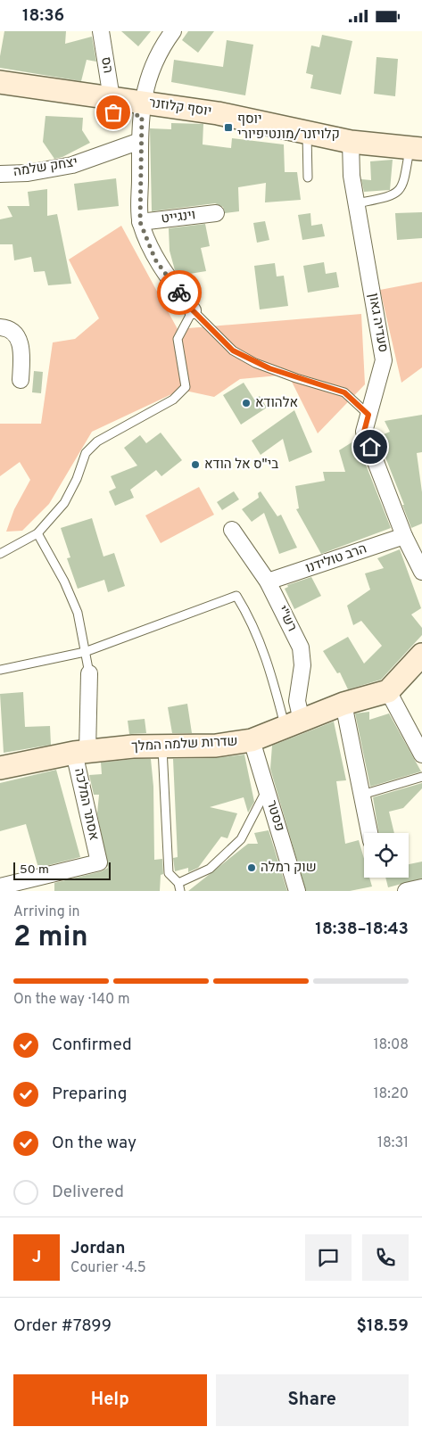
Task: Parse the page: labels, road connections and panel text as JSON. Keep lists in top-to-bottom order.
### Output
{
  "streets": {
    "main road": ["יוסף קלוזנר", "שדרות שלמה המלך"],
    "street": [
      "הס",
      "יצחק שלמה",
      "וינגייט",
      "סעדיה גאון",
      "הרב טולידנו",
      "רש\"י",
      "אסתר המלכה",
      "פסטר"
    ]
  },
  "crossings": [
    ["הס", "יוסף קלוזנר"],
    ["יוסף קלוזנר", "סעדיה גאון"],
    ["סעדיה גאון", "הרב טולידנו"],
    ["הרב טולידנו", "רש\"י"],
    ["רש\"י", "שדרות שלמה המלך"],
    ["שדרות שלמה המלך", "אסתר המלכה"],
    ["שדרות שלמה המלך", "פסטר"]
  ],
  "places": {
    "transit": ["יוסף קלויזנר/מונטיפיורי"],
    "other": ["אלהודא", "בי\"ס אל הודא", "שוק רמלה"]
  },
  "scale_bar": "50 m",
  "page": {
    "status": "18:36",
    "scale": "50 m",
    "heading": ["2 min", "Arriving in", "18:38–18:43"],
    "panel": [
      "Jordan",
      "Courier · 4.5",
      "Order #7899",
      "$18.59"
    ],
    "bar": "On the way · 140 m",
    "list": [
      ["Confirmed", "18:08"],
      ["Preparing", "18:20"],
      ["On the way", "18:31"],
      "Delivered"
    ],
    "round": "J",
    "buttons": ["Help", "Share"]
  }
}
